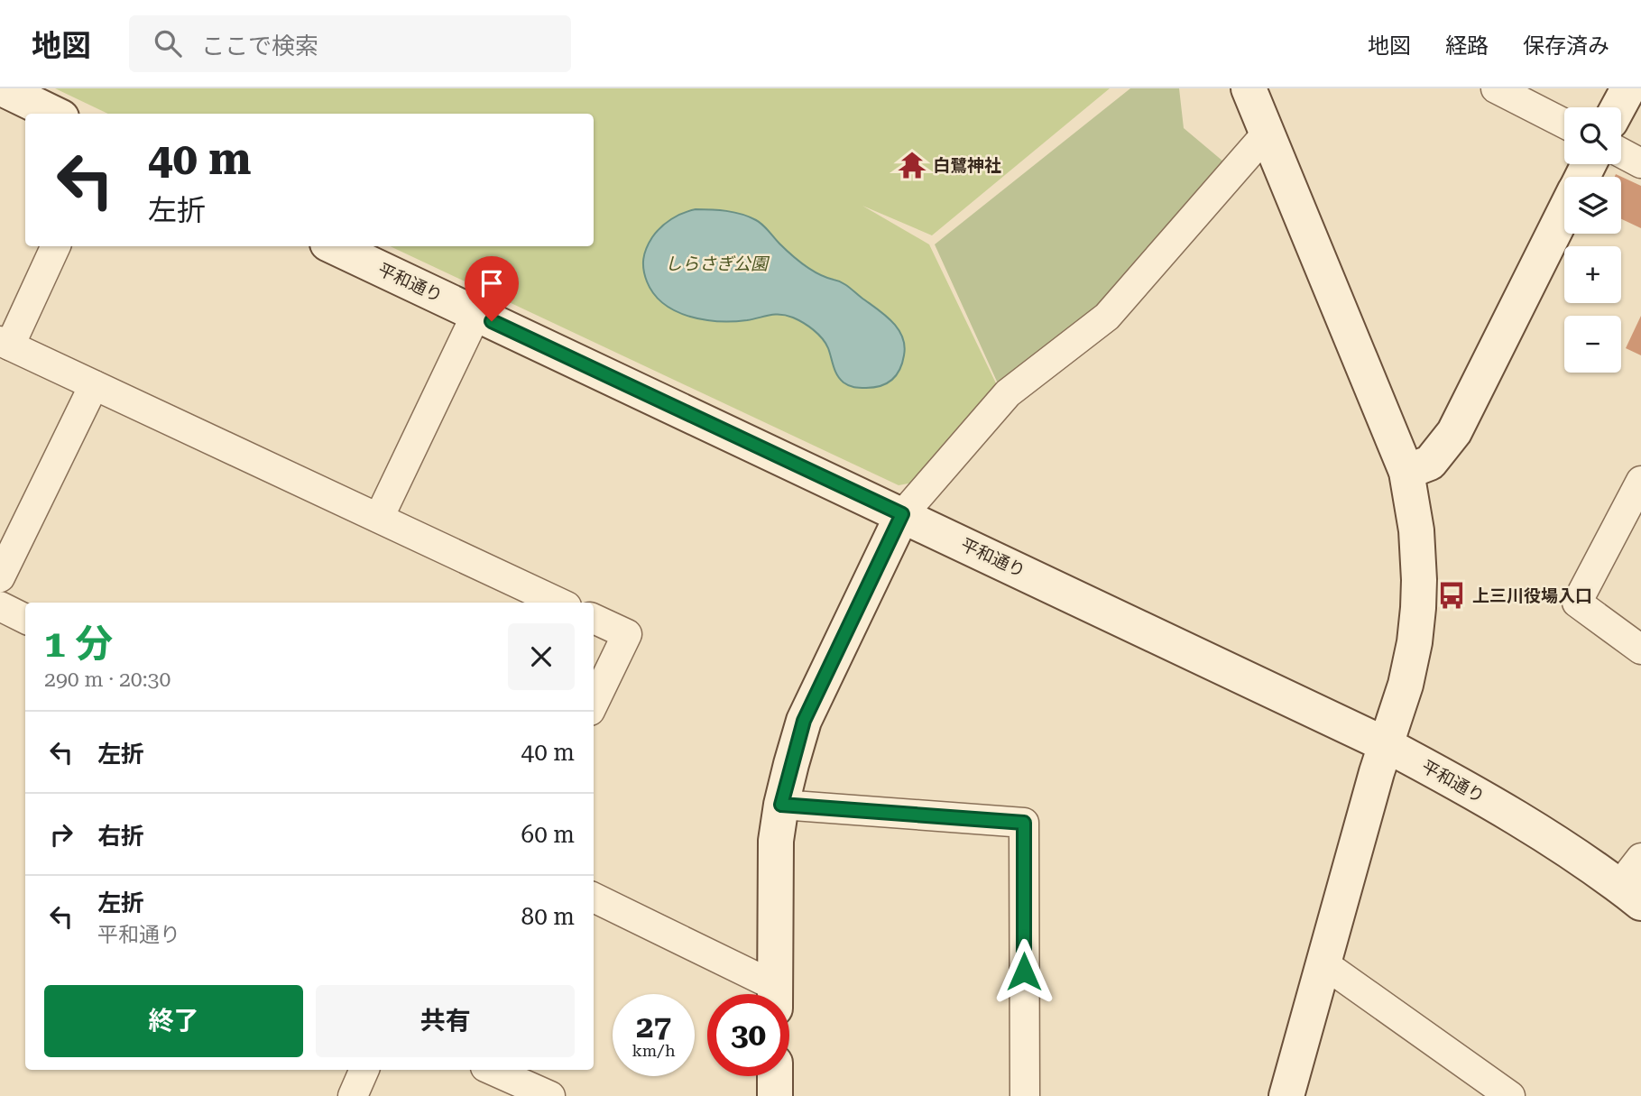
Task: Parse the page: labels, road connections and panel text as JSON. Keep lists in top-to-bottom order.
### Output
{
  "streets": {
    "street": ["平和通り"]
  },
  "parks": ["しらさぎ公園"],
  "places": {
    "temple": ["白鷺神社"],
    "bus stop": ["上三川役場入口"]
  },
  "page": {
    "header": "地図",
    "search": "ここで検索",
    "nav": ["地図", "経路", "保存済み"],
    "map_buttons": ["+", "−"],
    "turn": ["40 m", "左折"],
    "heading": ["1 分", "290 m · 20:30"],
    "list": [
      {
        "name": "左折",
        "value": "40 m"
      },
      {
        "name": "右折",
        "value": "60 m"
      },
      {
        "name": "左折",
        "note": "平和通り",
        "value": "80 m"
      }
    ],
    "buttons": ["終了", "共有"],
    "speed": "27 km/h",
    "limit": "30"
  }
}
